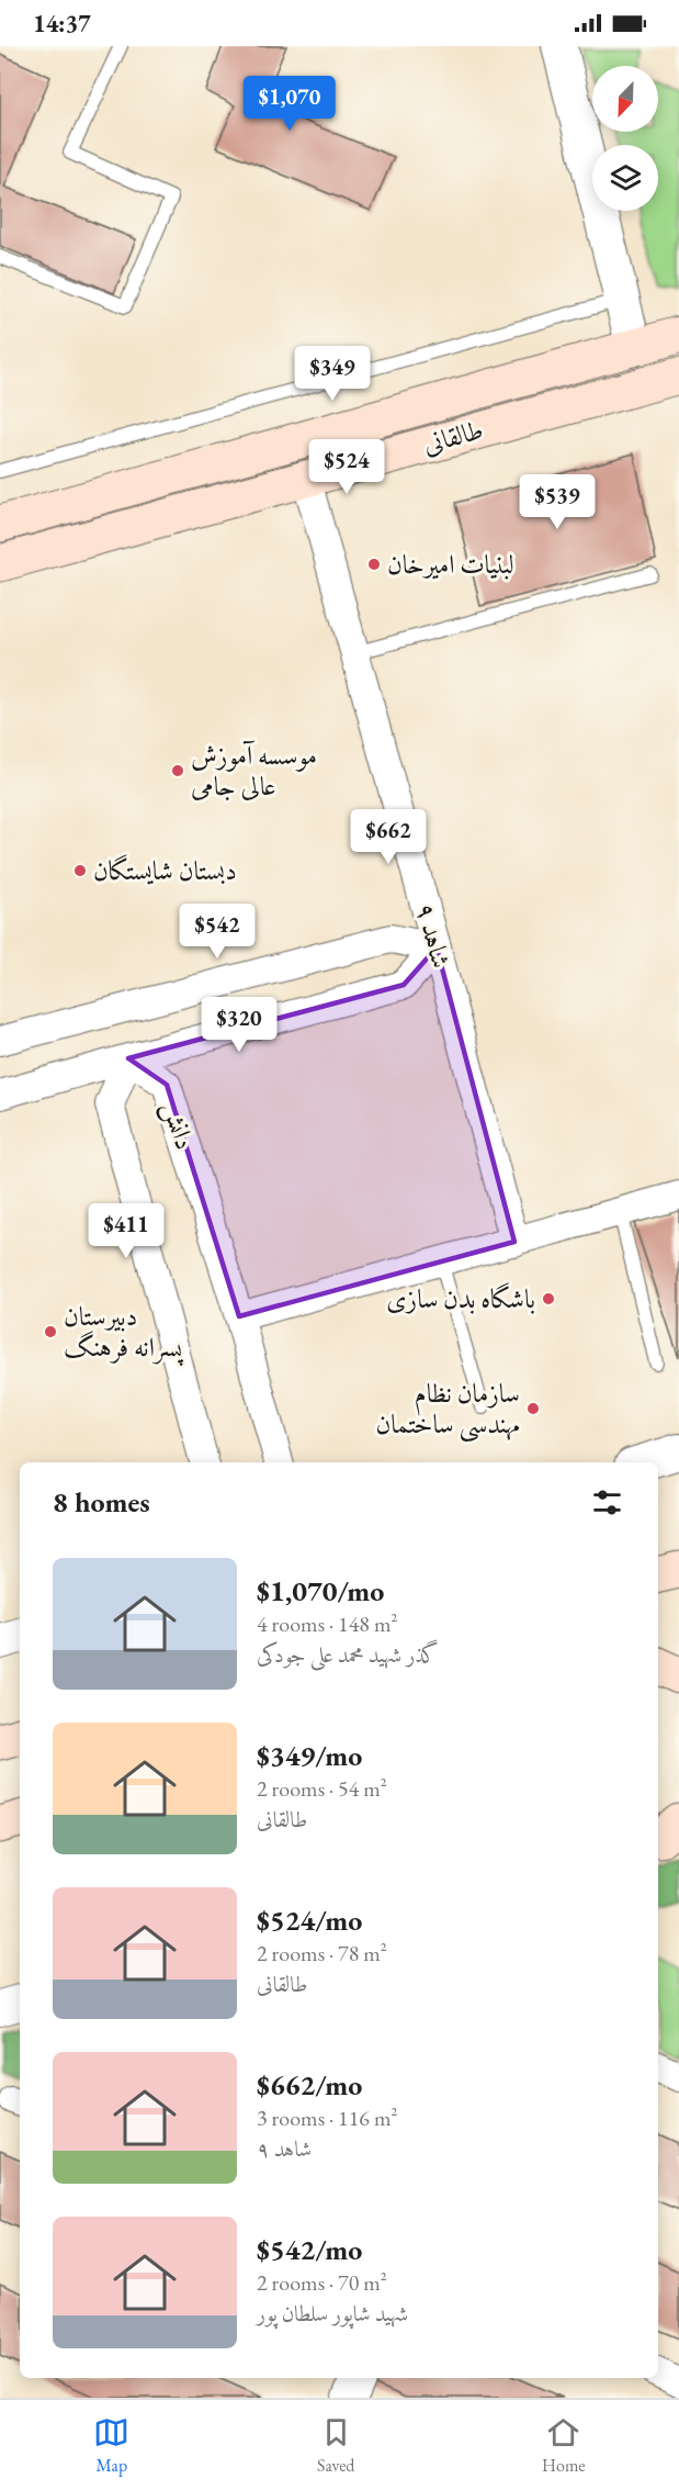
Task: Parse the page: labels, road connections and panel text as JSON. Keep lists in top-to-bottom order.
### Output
{
  "streets": {
    "main road": ["طالقانی"],
    "street": ["شاهد ۹", "دانش"]
  },
  "crossings": [
    ["طالقانی", "شاهد ۹"]
  ],
  "places": [
    "لبنیات امیر‌خان",
    "موسسه آموزش عالی جامی",
    "دبستان شایستگان",
    "باشگاه بدن سازی",
    "دبیرستان پسرانه فرهنگ",
    "سازمان نظام مهندسی ساختمان"
  ],
  "north": "bottom left",
  "page": {
    "status": "14:37",
    "price": [
      "$1,070",
      "$349",
      "$524",
      "$539",
      "$662",
      "$542",
      "$320",
      "$411"
    ],
    "heading": "8 homes",
    "list": [
      {
        "name": "$1,070/mo",
        "note": "4 rooms · 148 m² · گذر شهید محمد علی جودکی"
      },
      {
        "name": "$349/mo",
        "note": "2 rooms · 54 m² · طالقانی"
      },
      {
        "name": "$524/mo",
        "note": "2 rooms · 78 m² · طالقانی"
      },
      {
        "name": "$662/mo",
        "note": "3 rooms · 116 m² · شاهد ۹"
      },
      {
        "name": "$542/mo",
        "note": "2 rooms · 70 m² · شهید شاپور سلطان پور"
      }
    ],
    "tabs": ["Map", "Saved", "Home"]
  }
}
